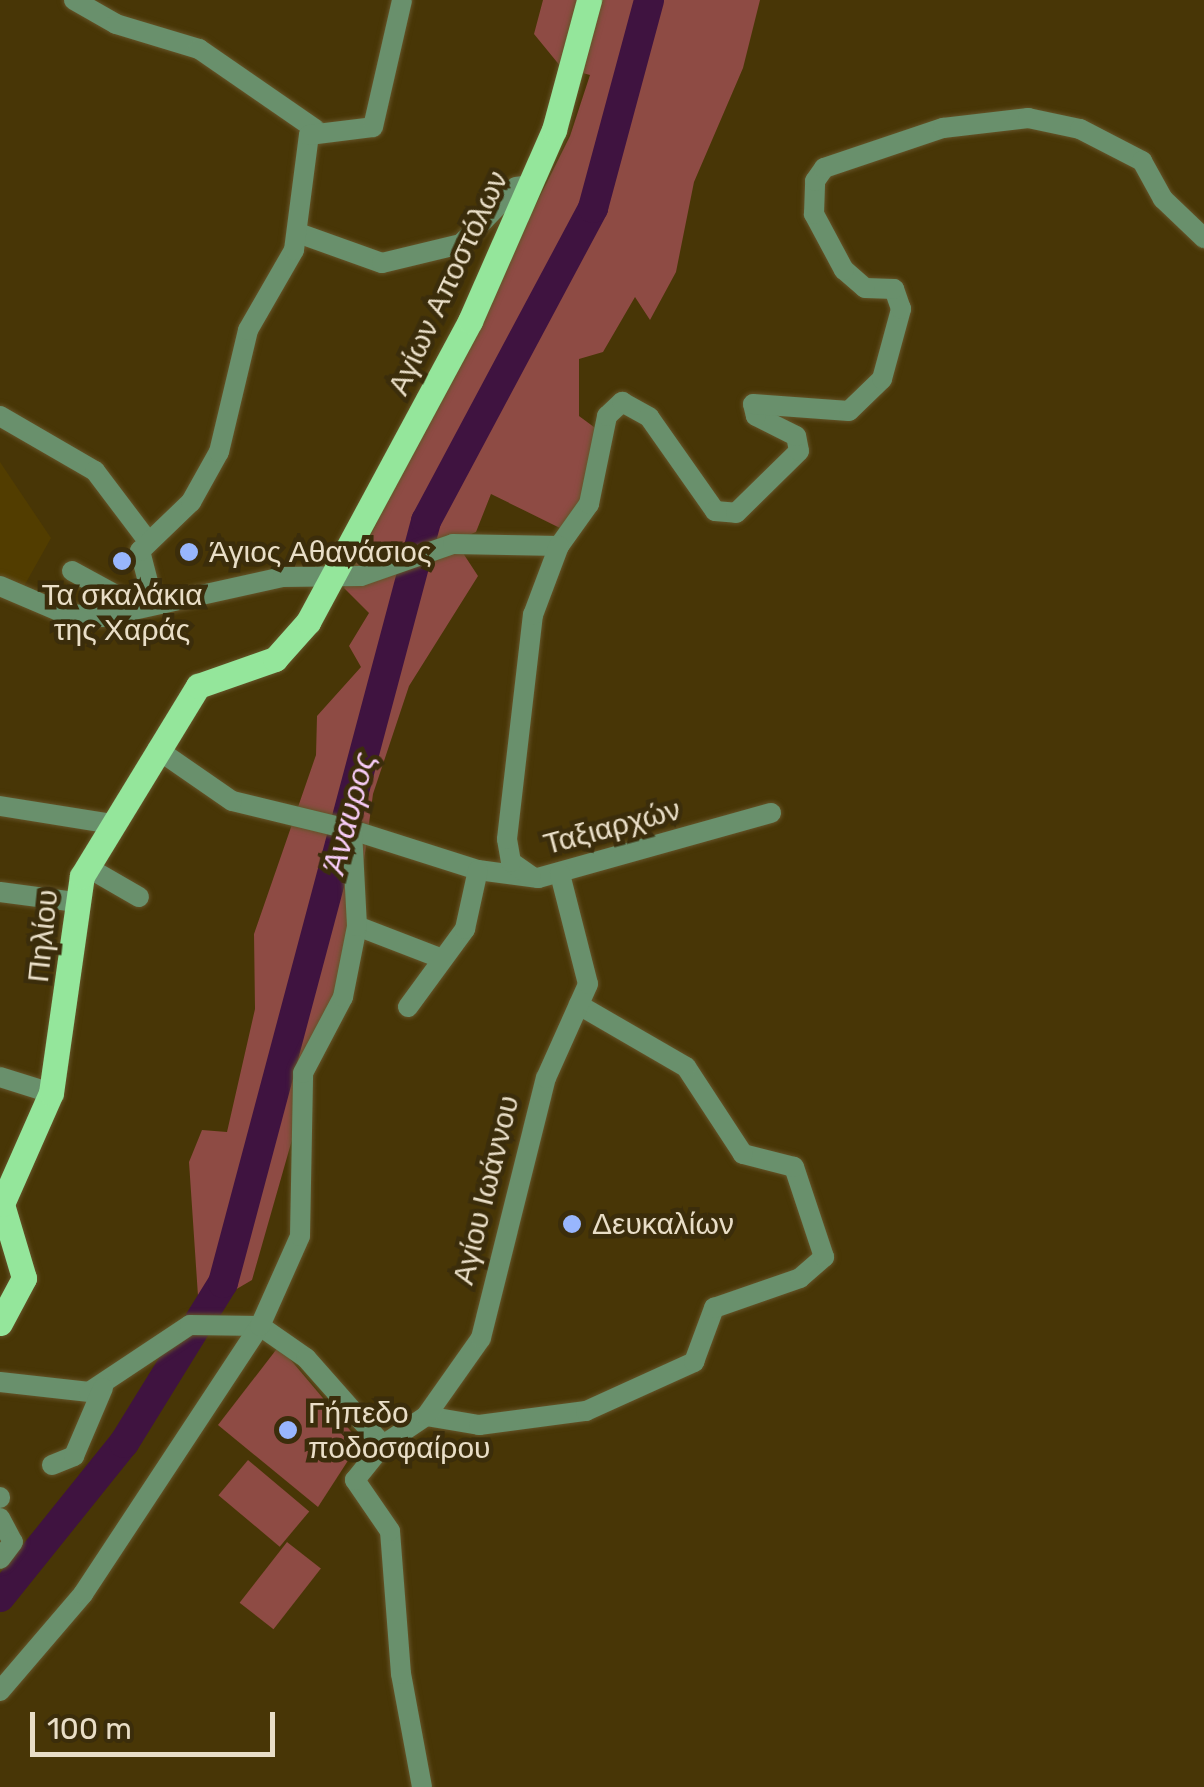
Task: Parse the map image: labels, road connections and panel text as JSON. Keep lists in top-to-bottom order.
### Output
{
  "streets": {
    "main road": ["Αγίων Αποστόλων", "Πηλίου"],
    "street": ["Ταξιαρχών", "Αγίου Ιωάννου"]
  },
  "crossings": [
    ["Αγίων Αποστόλων", "Πηλίου"],
    ["Ταξιαρχών", "Πηλίου"],
    ["Ταξιαρχών", "Αγίου Ιωάννου"]
  ],
  "water": ["Άναυρος"],
  "places": [
    "Άγιος Αθανάσιος",
    "Τα σκαλάκια της Χαράς",
    "Δευκαλίων",
    "Γήπεδο ποδοσφαίρου"
  ],
  "scale_bar": "100 m"
}
